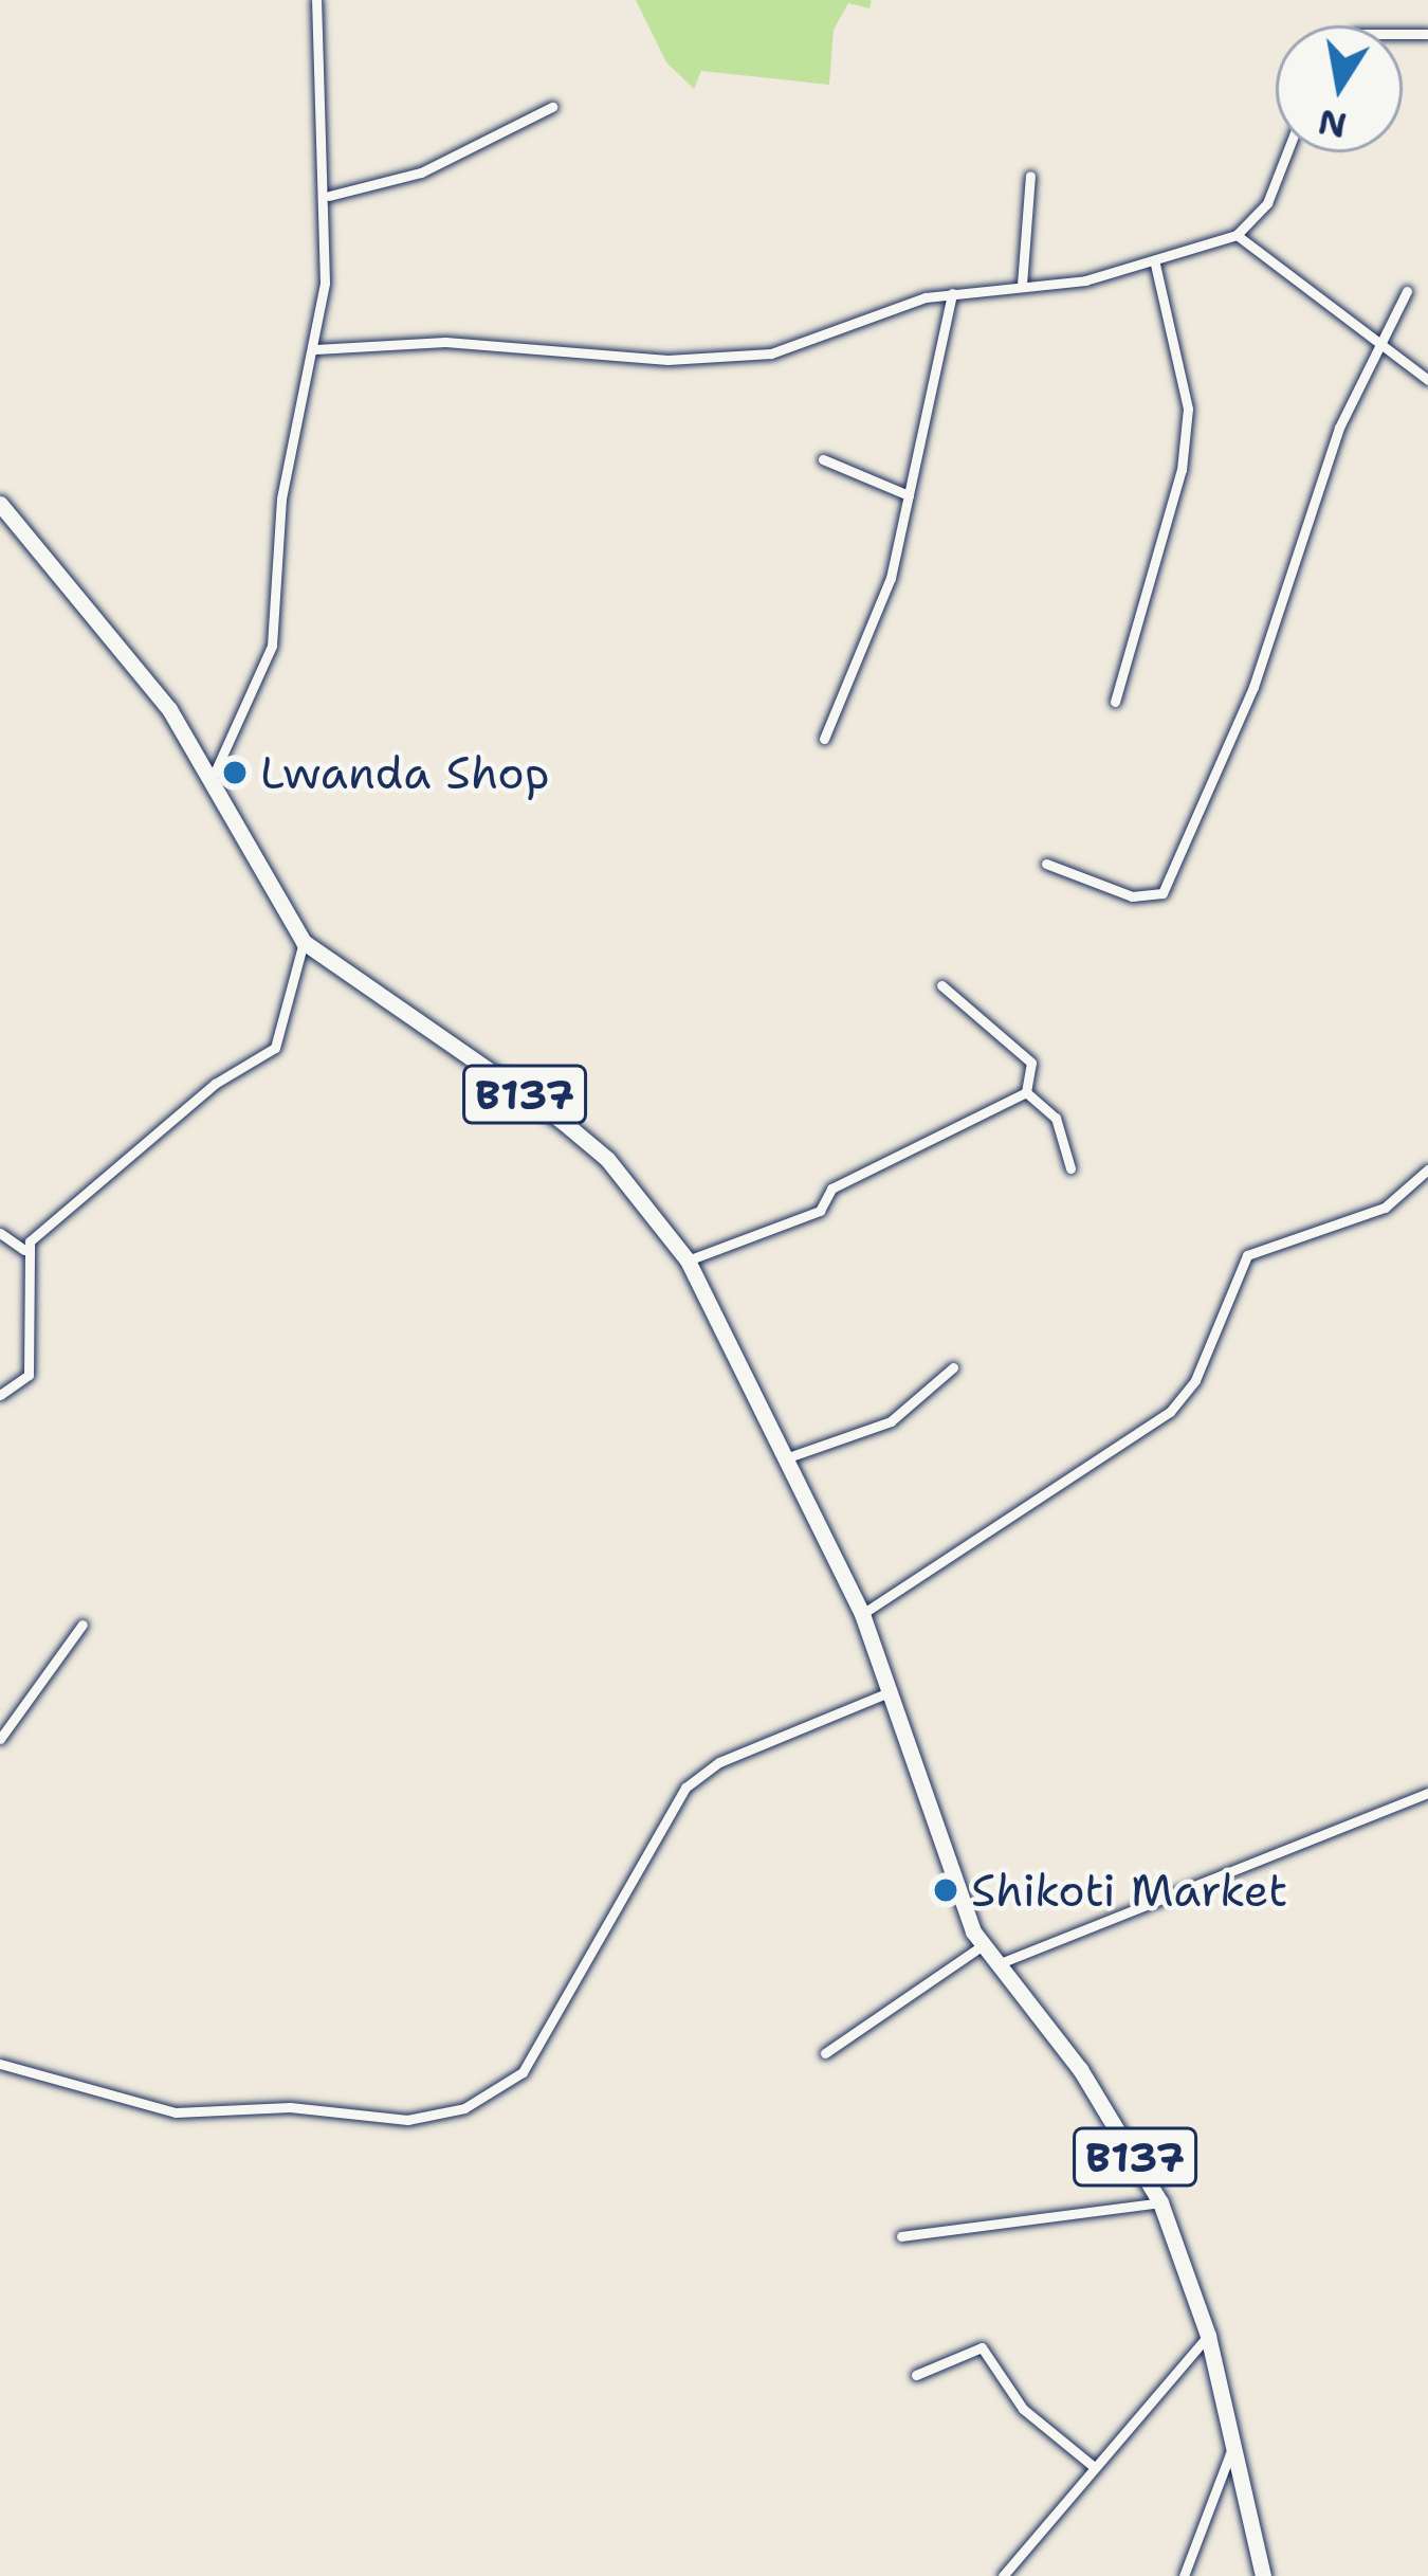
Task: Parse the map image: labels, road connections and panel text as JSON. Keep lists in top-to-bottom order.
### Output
{
  "streets": {
    "main road": ["B137"]
  },
  "places": ["Lwanda Shop", "Shikoti Market"],
  "north": "bottom"
}
